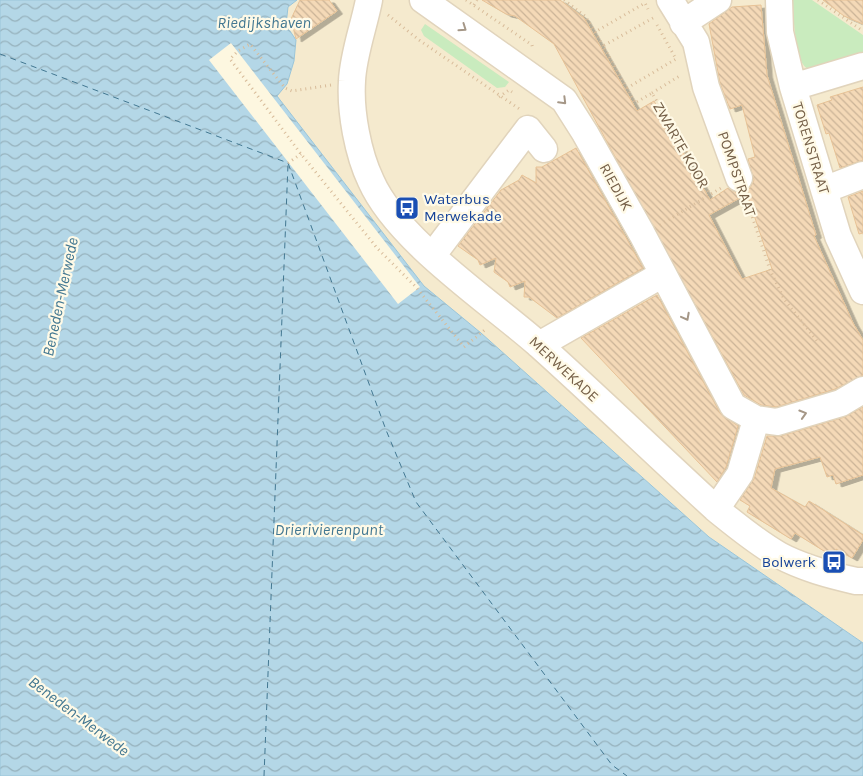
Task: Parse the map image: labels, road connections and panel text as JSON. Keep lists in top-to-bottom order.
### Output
{
  "streets": {
    "street": [
      "TORENSTRAAT",
      "POMPSTRAAT",
      "RIEDIJK",
      "MERWEKADE"
    ],
    "path": ["ZWARTE KOOR"]
  },
  "one_way": ["RIEDIJK"],
  "water": ["Riedijkshaven", "Beneden-Merwede", "Drierivierenpunt"],
  "places": {
    "bus stop": ["Waterbus Merwekade", "Bolwerk"]
  }
}
